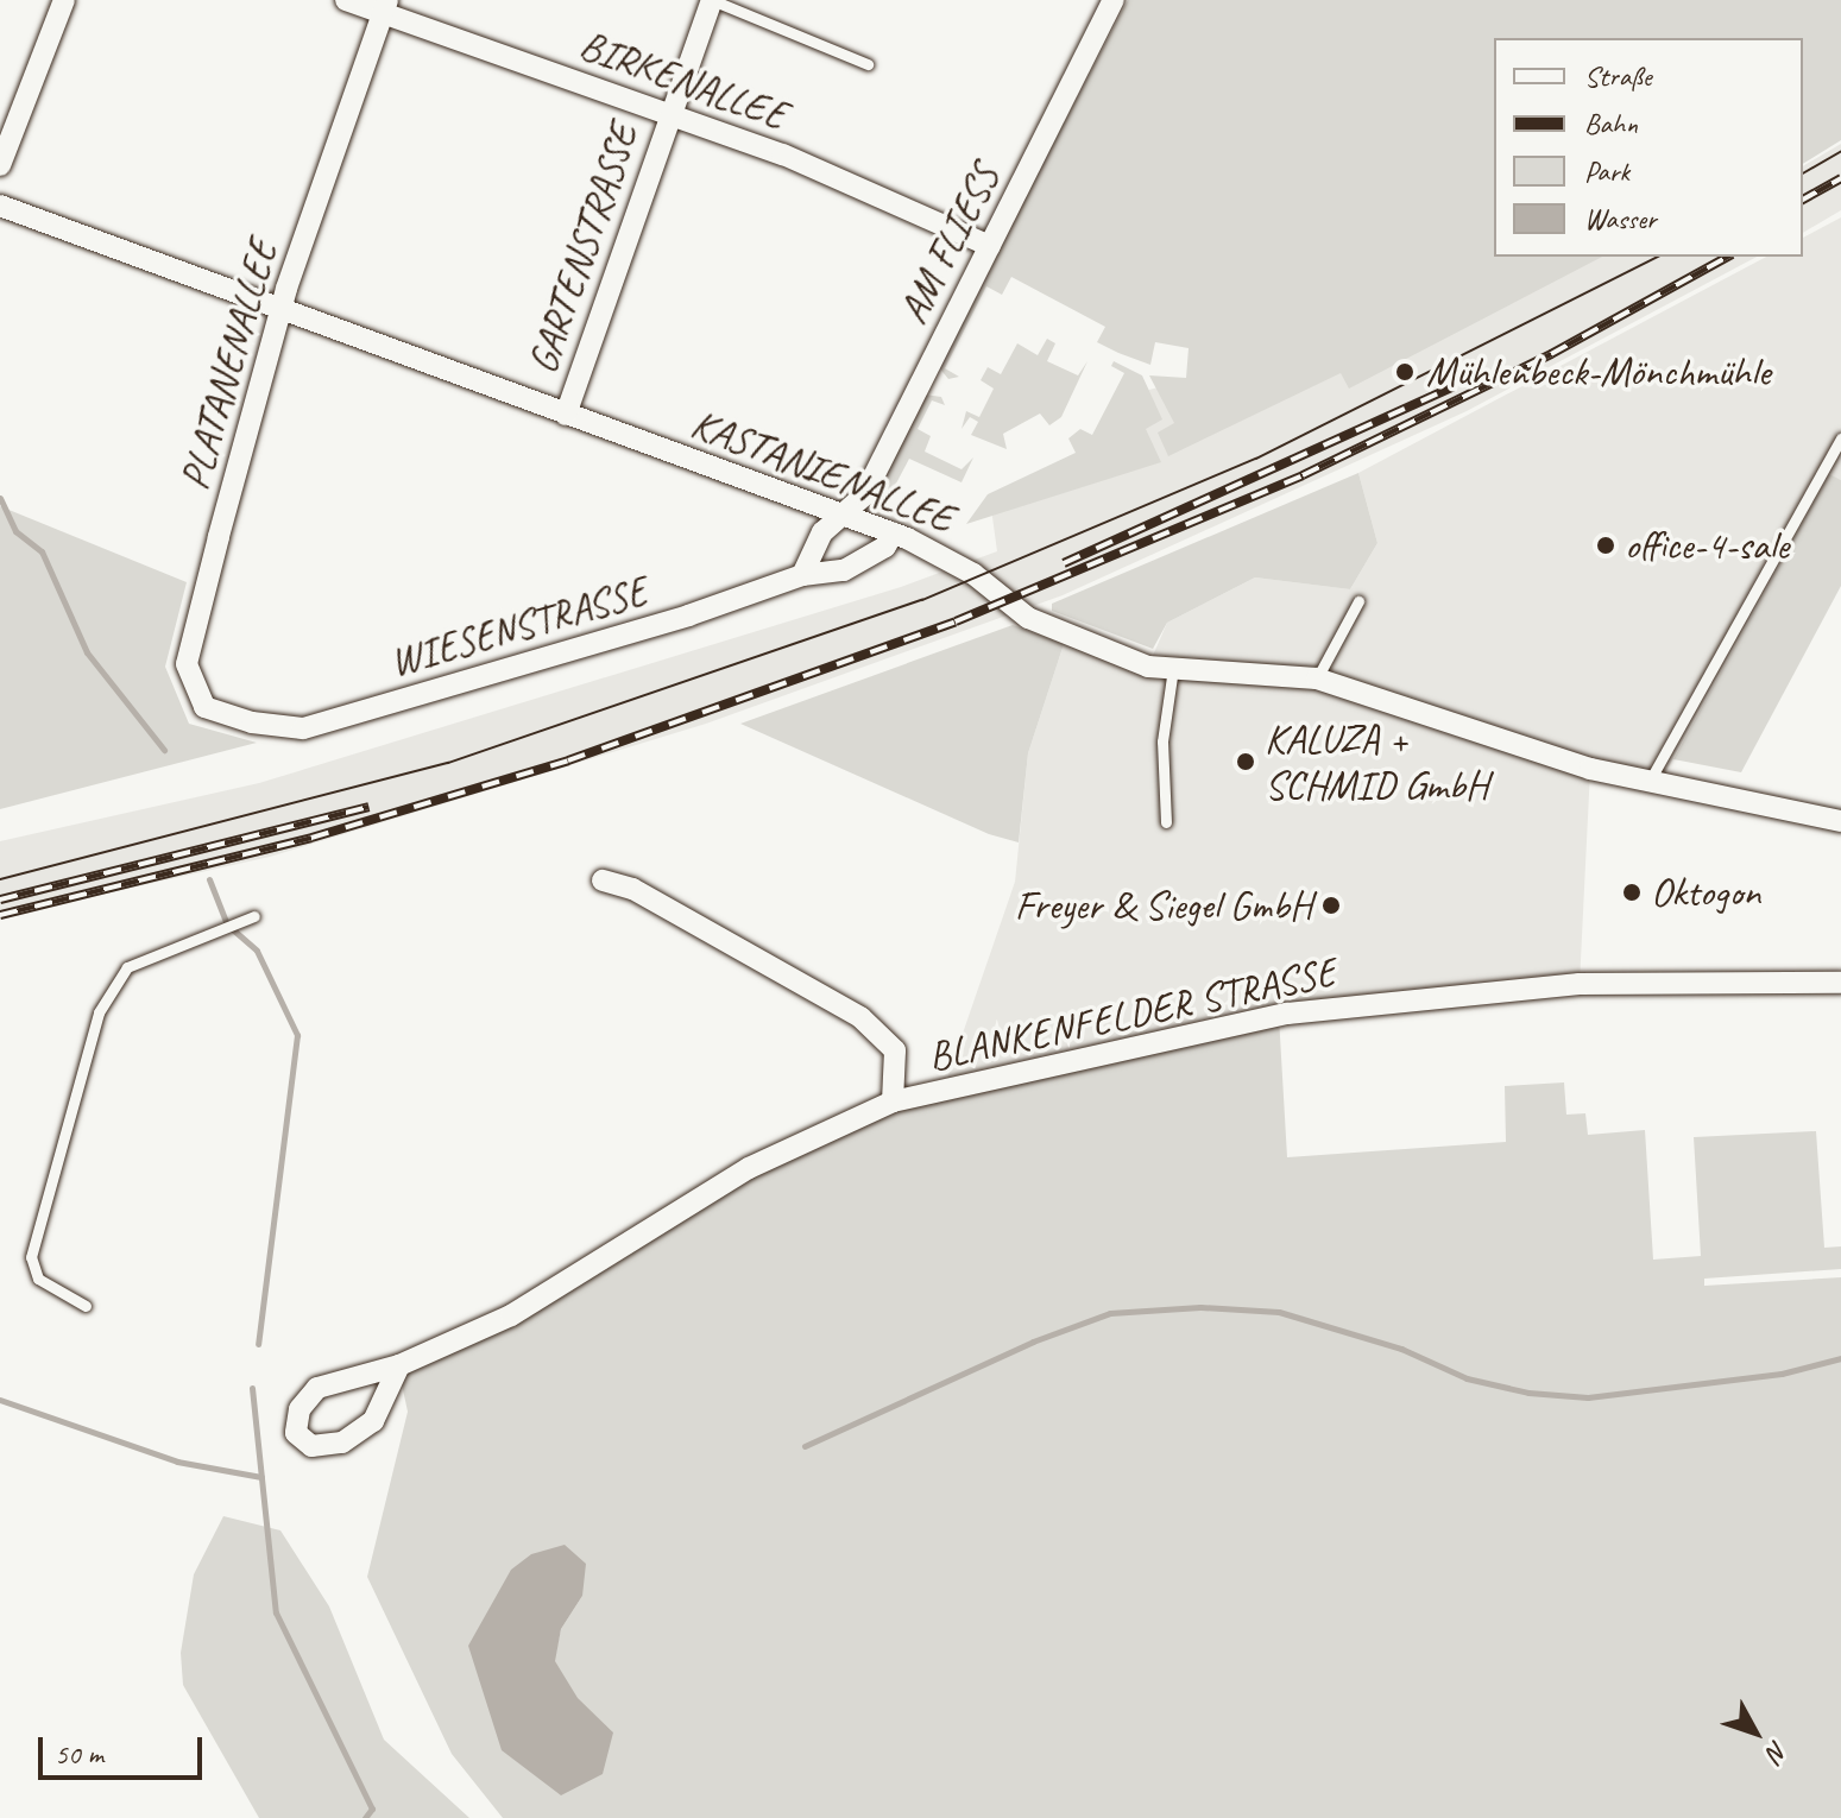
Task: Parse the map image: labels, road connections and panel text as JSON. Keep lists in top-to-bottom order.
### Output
{
  "streets": {
    "street": [
      "BIRKENALLEE",
      "AM FLIESS",
      "GARTENSTRASSE",
      "PLATANENALLEE",
      "KASTANIENALLEE",
      "WIESENSTRASSE",
      "BLANKENFELDER STRASSE"
    ]
  },
  "crossings": [
    ["BIRKENALLEE", "AM FLIESS"],
    ["BIRKENALLEE", "GARTENSTRASSE"],
    ["BIRKENALLEE", "PLATANENALLEE"],
    ["AM FLIESS", "KASTANIENALLEE"],
    ["GARTENSTRASSE", "KASTANIENALLEE"],
    ["PLATANENALLEE", "KASTANIENALLEE"],
    ["PLATANENALLEE", "WIESENSTRASSE"],
    ["KASTANIENALLEE", "WIESENSTRASSE"]
  ],
  "places": [
    "Mühlenbeck-Mönchmühle",
    "office-4-sale",
    "KALUZA + SCHMID GmbH",
    "Oktogon",
    "Freyer & Siegel GmbH"
  ],
  "legend": [
    "Straße",
    "Bahn",
    "Park",
    "Wasser"
  ],
  "scale_bar": "50 m",
  "north": "bottom right"
}
